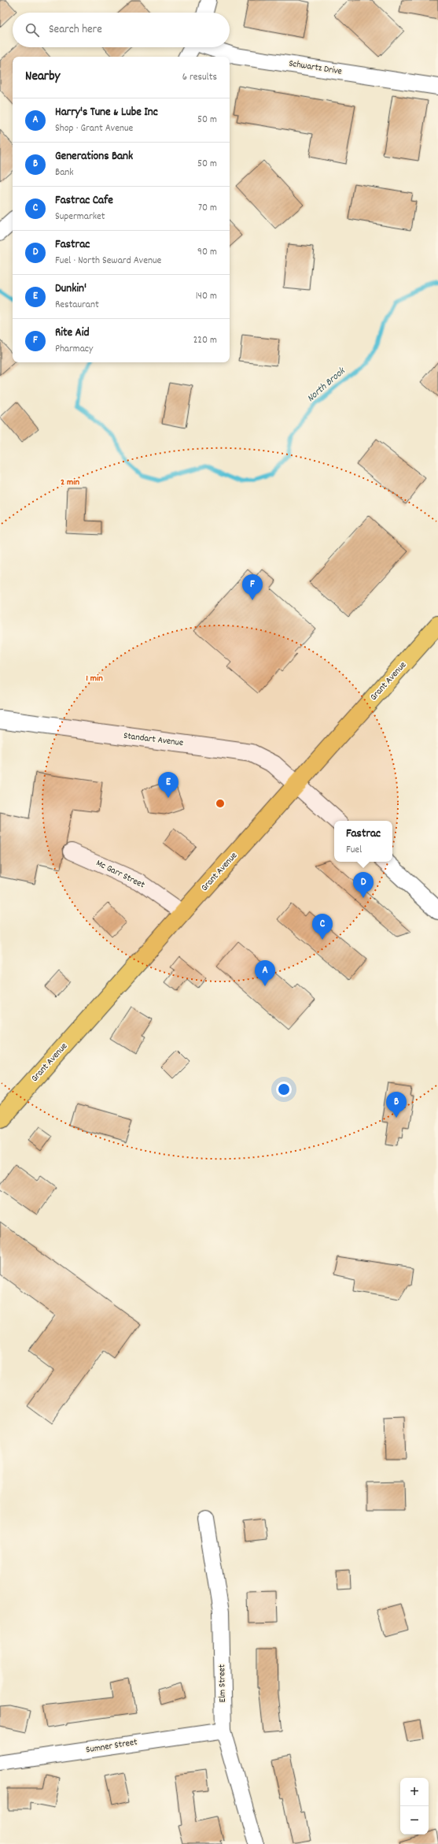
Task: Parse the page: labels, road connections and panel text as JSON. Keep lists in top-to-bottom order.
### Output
{
  "streets": {
    "highway": ["Grant Avenue"],
    "street": [
      "Schwartz Drive",
      "Standart Avenue",
      "Mc Garr Street",
      "Elm Street",
      "Sumner Street"
    ]
  },
  "crossings": [
    ["Grant Avenue", "Standart Avenue"],
    ["Grant Avenue", "Mc Garr Street"],
    ["Elm Street", "Sumner Street"]
  ],
  "water": ["North Brook"],
  "page": {
    "search": "Search here",
    "heading": ["Nearby", "6 results"],
    "list": [
      {
        "mark": "A",
        "name": "Harry's Tune & Lube Inc",
        "note": "Shop · Grant Avenue",
        "value": "50 m"
      },
      {
        "mark": "B",
        "name": "Generations Bank",
        "note": "Bank",
        "value": "50 m"
      },
      {
        "mark": "C",
        "name": "Fastrac Cafe",
        "note": "Supermarket",
        "value": "70 m"
      },
      {
        "mark": "D",
        "name": "Fastrac",
        "note": "Fuel · North Seward Avenue",
        "value": "90 m"
      },
      {
        "mark": "E",
        "name": "Dunkin'",
        "note": "Restaurant",
        "value": "140 m"
      },
      {
        "mark": "F",
        "name": "Rite Aid",
        "note": "Pharmacy",
        "value": "220 m"
      }
    ],
    "pins": [
      "F",
      "E",
      "D",
      "C",
      "A",
      "B"
    ],
    "popup": ["Fastrac", "Fuel"],
    "map_buttons": ["+", "−"]
  },
  "rings": ["2 min", "1 min"]
}
